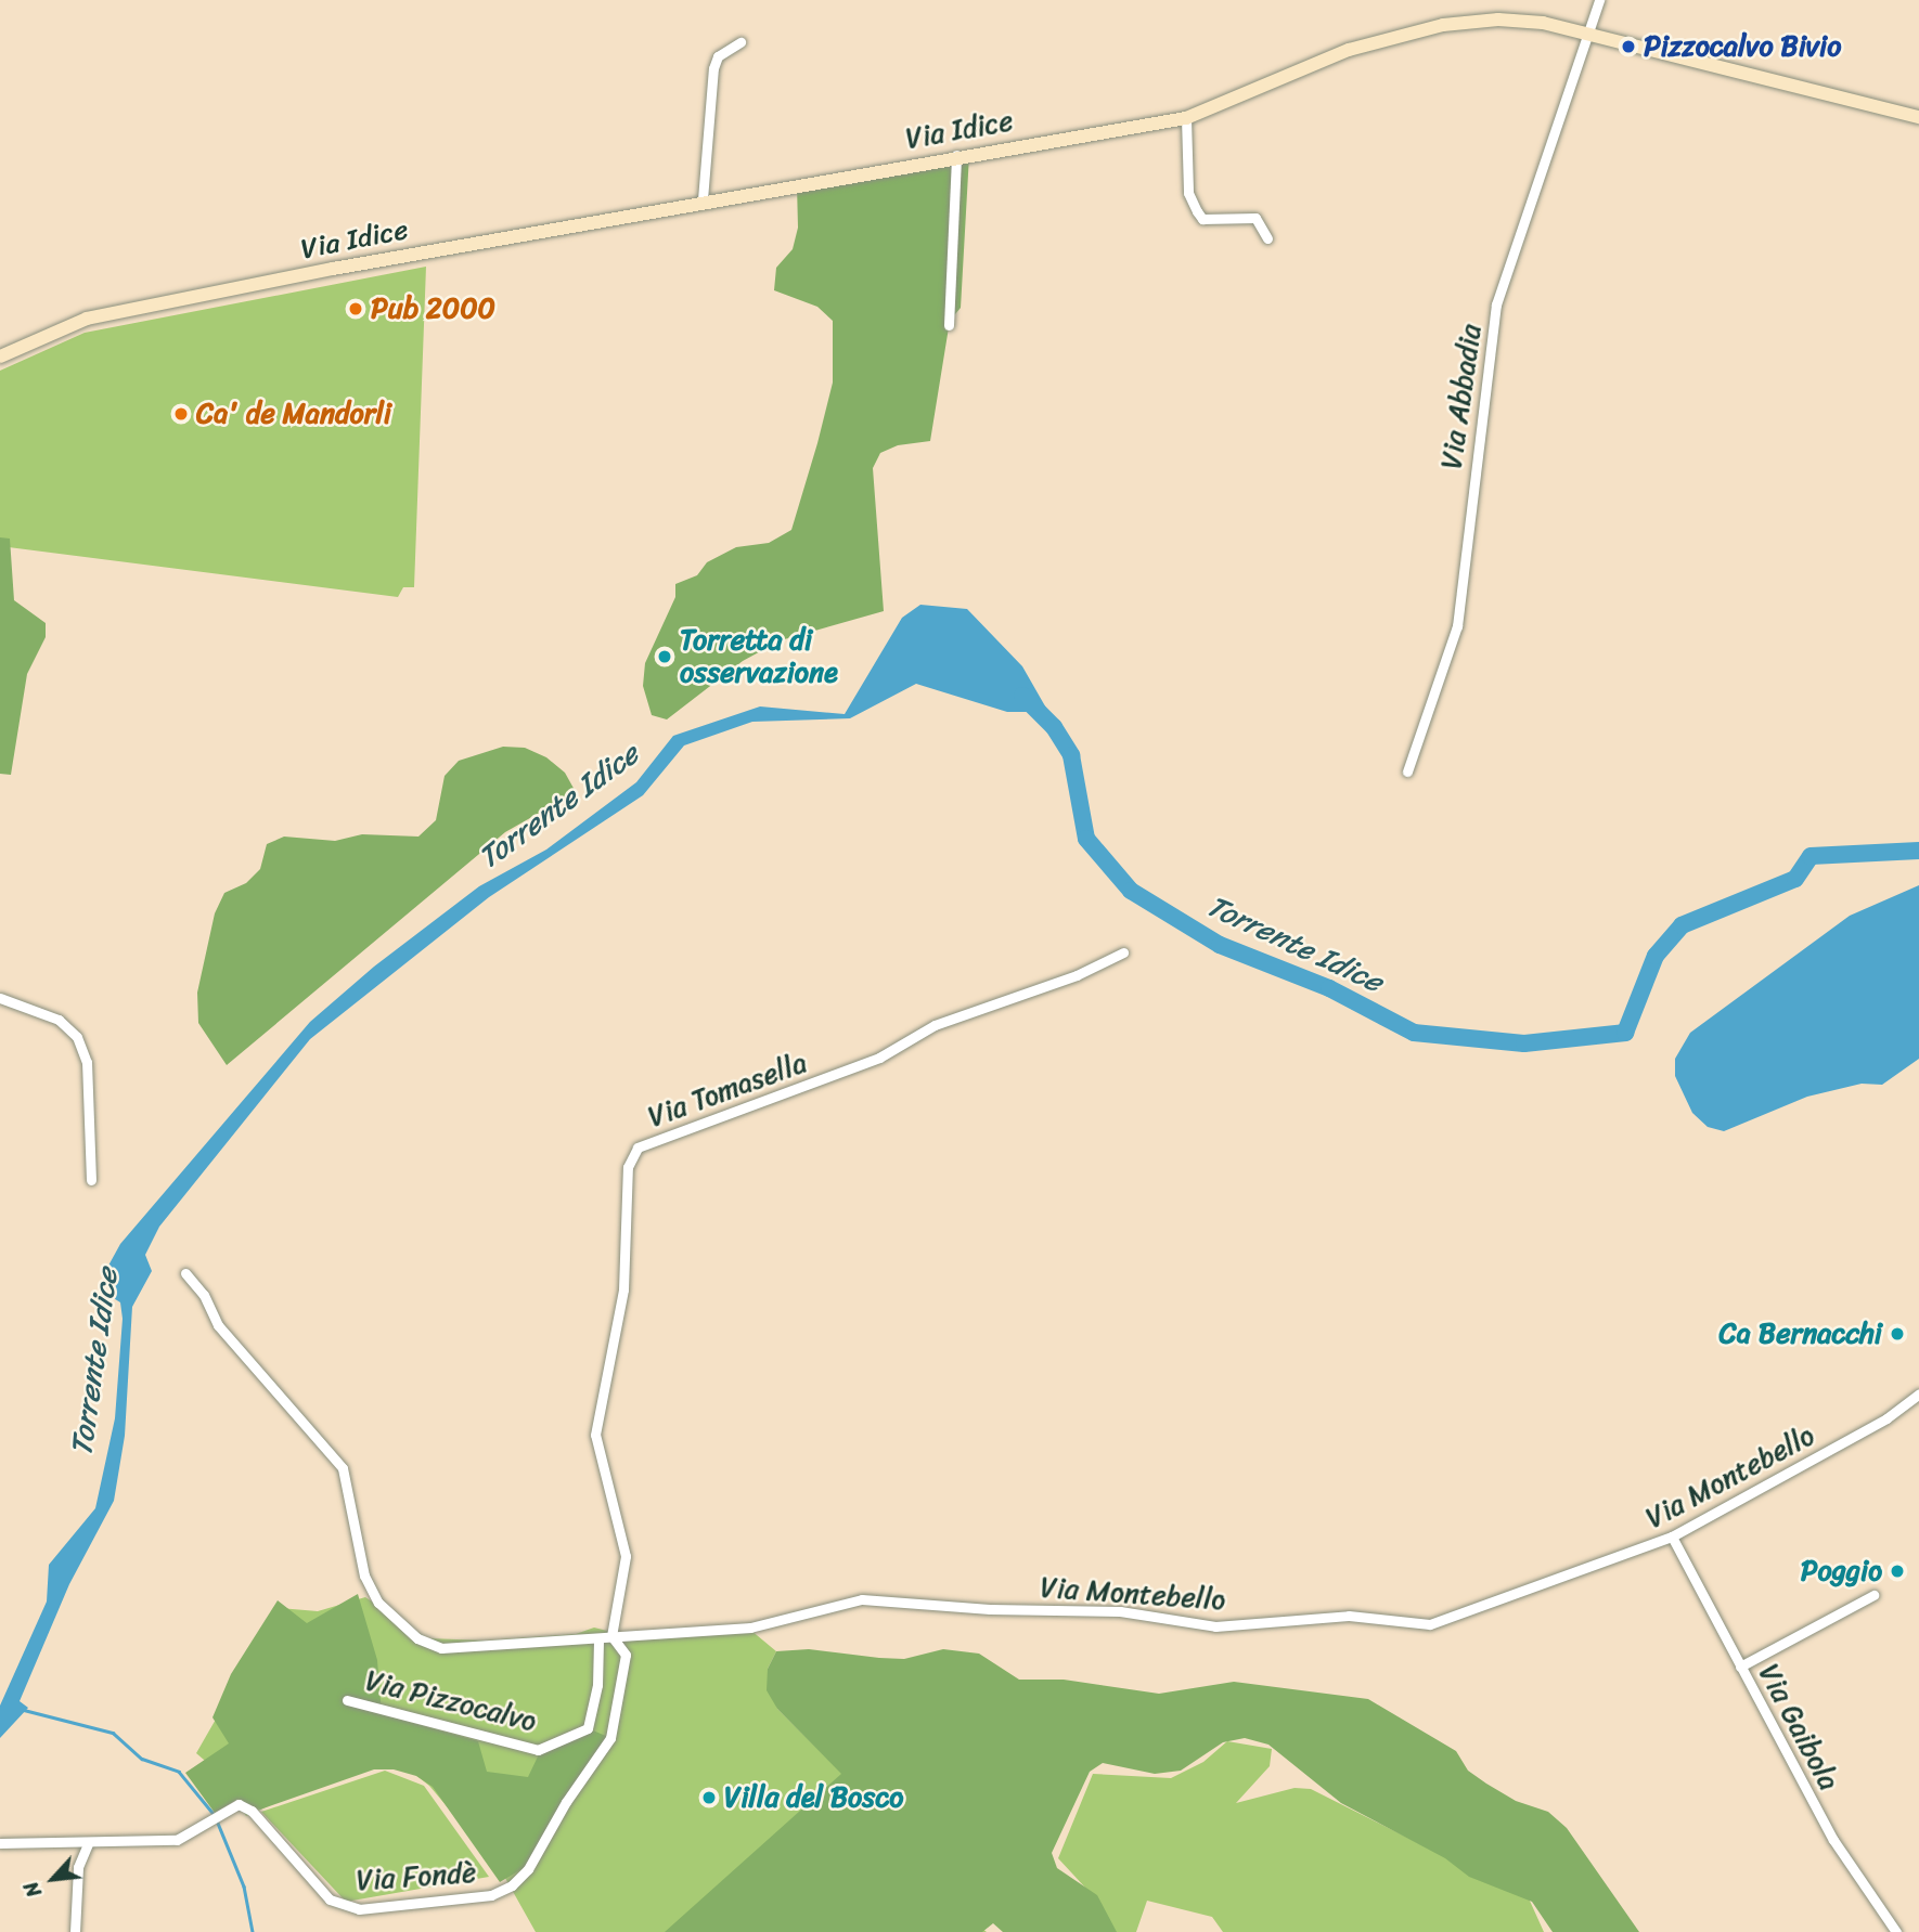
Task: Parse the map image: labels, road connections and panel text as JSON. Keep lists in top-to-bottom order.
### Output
{
  "streets": {
    "main road": ["Via Idice"],
    "street": [
      "Via Abbadia",
      "Via Tomasella",
      "Via Montebello",
      "Via Pizzocalvo",
      "Via Gaibola",
      "Via Fondè"
    ]
  },
  "crossings": [
    ["Via Idice", "Via Abbadia"],
    ["Via Tomasella", "Via Montebello"],
    ["Via Tomasella", "Via Fondè"],
    ["Via Montebello", "Via Pizzocalvo"],
    ["Via Montebello", "Via Gaibola"],
    ["Via Montebello", "Via Fondè"]
  ],
  "water": ["Torrente Idice"],
  "places": [
    "Pizzocalvo Bivio",
    "Pub 2000",
    "Ca' de Mandorli",
    "Torretta di osservazione",
    "Ca Bernacchi",
    "Poggio",
    "Villa del Bosco"
  ],
  "north": "bottom left"
}
